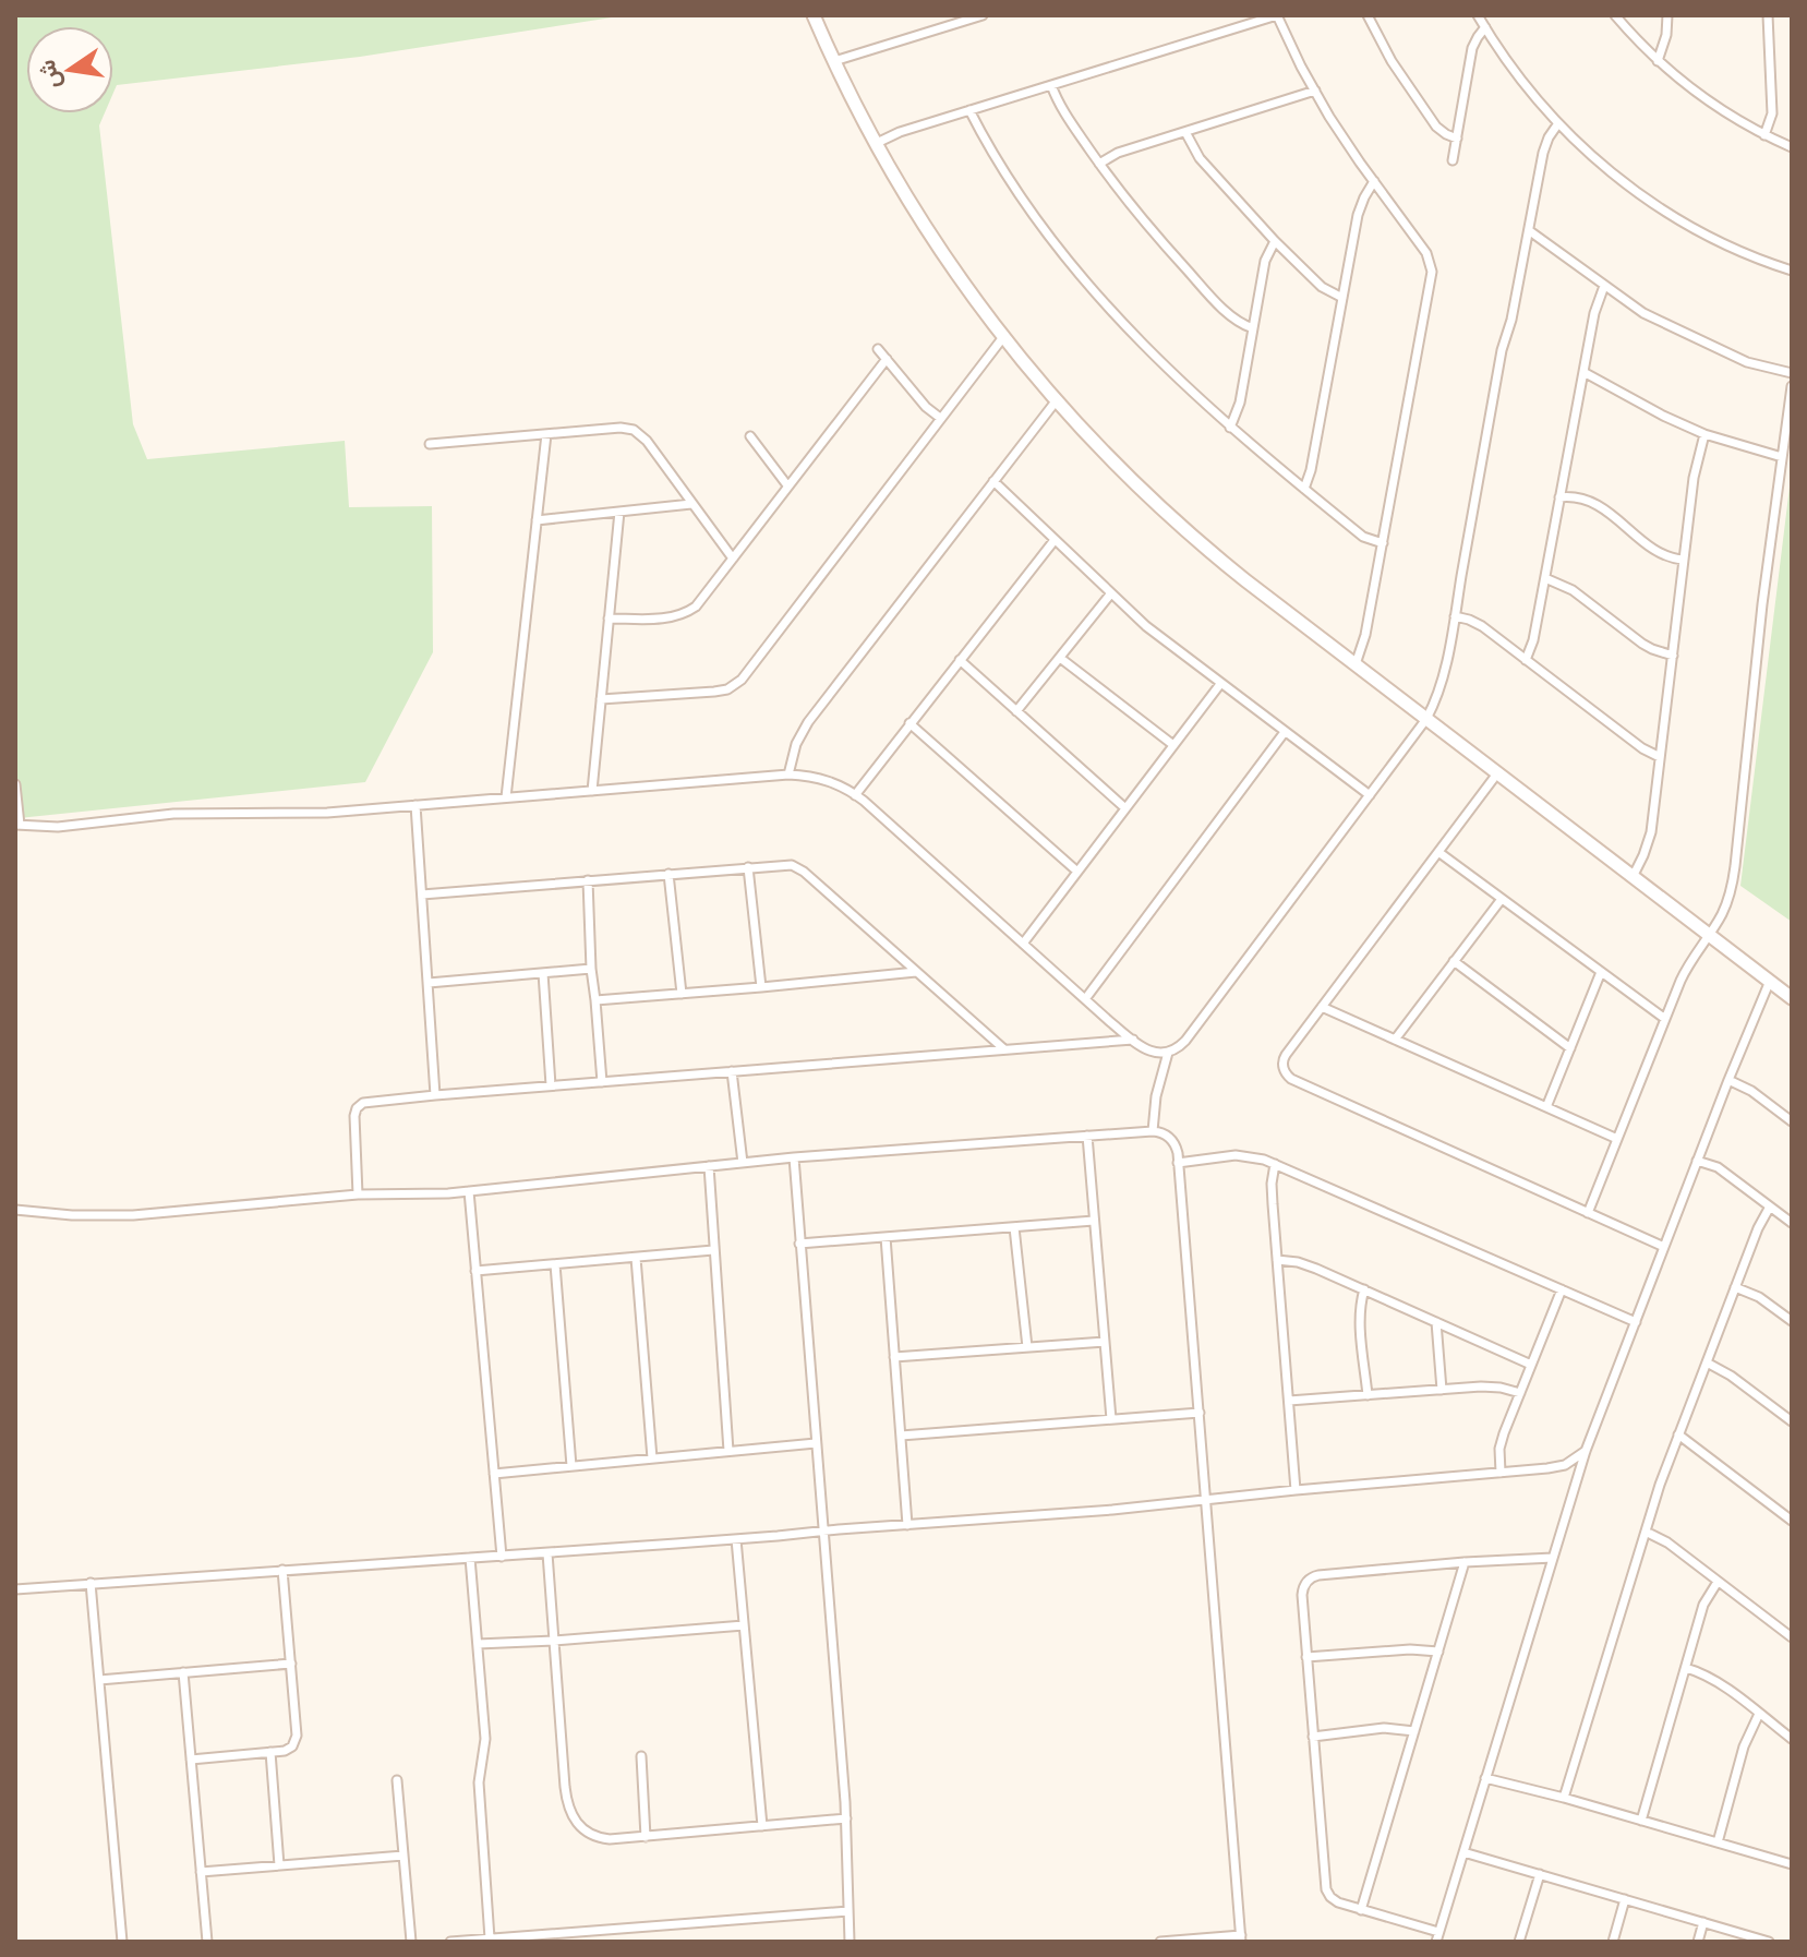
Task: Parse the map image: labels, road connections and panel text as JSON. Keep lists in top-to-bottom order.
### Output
{
  "north": "left"
}
